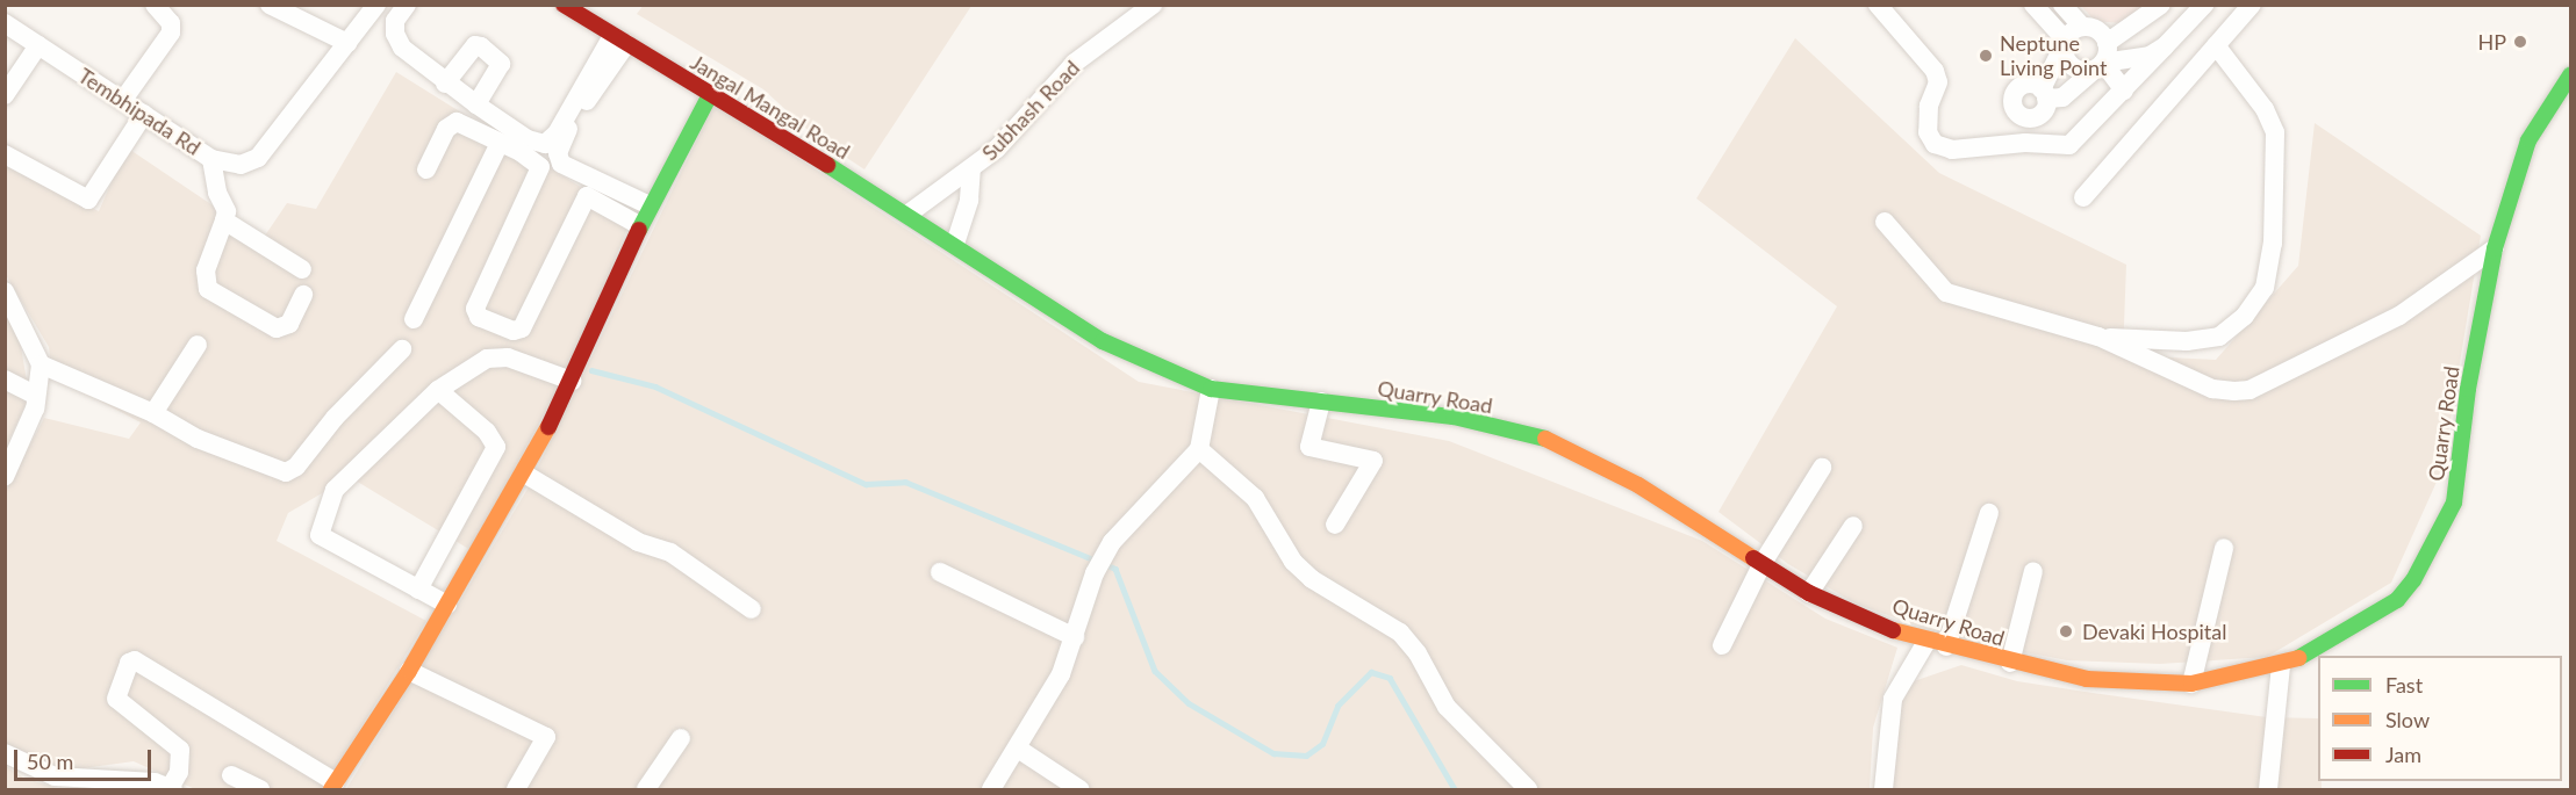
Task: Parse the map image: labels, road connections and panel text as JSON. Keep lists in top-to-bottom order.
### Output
{
  "streets": {
    "main road": ["Jangal Mangal Road", "Quarry Road"],
    "street": ["Subhash Road", "Tembhipada Rd"]
  },
  "crossings": [
    ["Jangal Mangal Road", "Subhash Road"],
    ["Jangal Mangal Road", "Quarry Road"]
  ],
  "places": ["HP", "Neptune Living Point", "Devaki Hospital"],
  "legend": ["Fast", "Slow", "Jam"],
  "scale_bar": "50 m"
}
